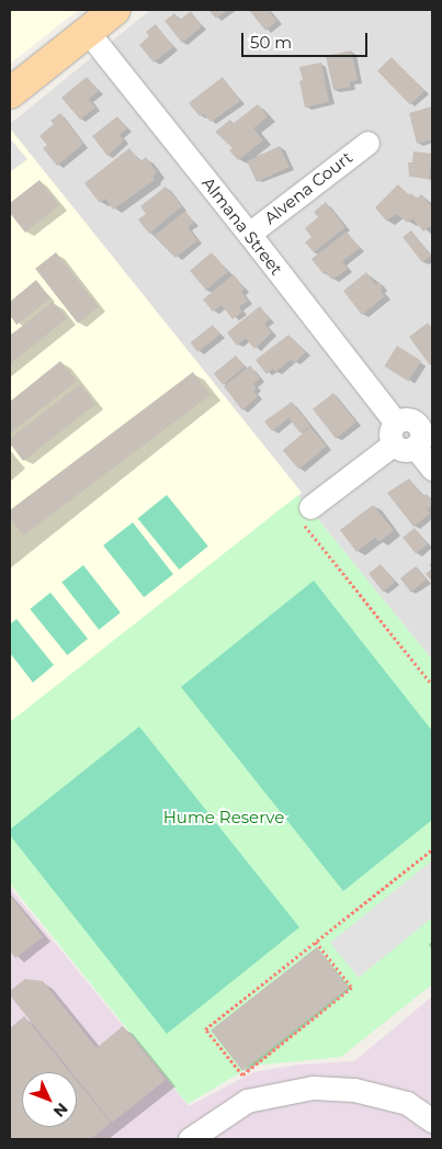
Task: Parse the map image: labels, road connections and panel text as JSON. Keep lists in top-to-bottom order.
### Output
{
  "streets": {
    "street": ["Alvena Court", "Almana Street"]
  },
  "crossings": [
    ["Alvena Court", "Almana Street"]
  ],
  "parks": ["Hume Reserve"],
  "scale_bar": "50 m",
  "north": "bottom right"
}
